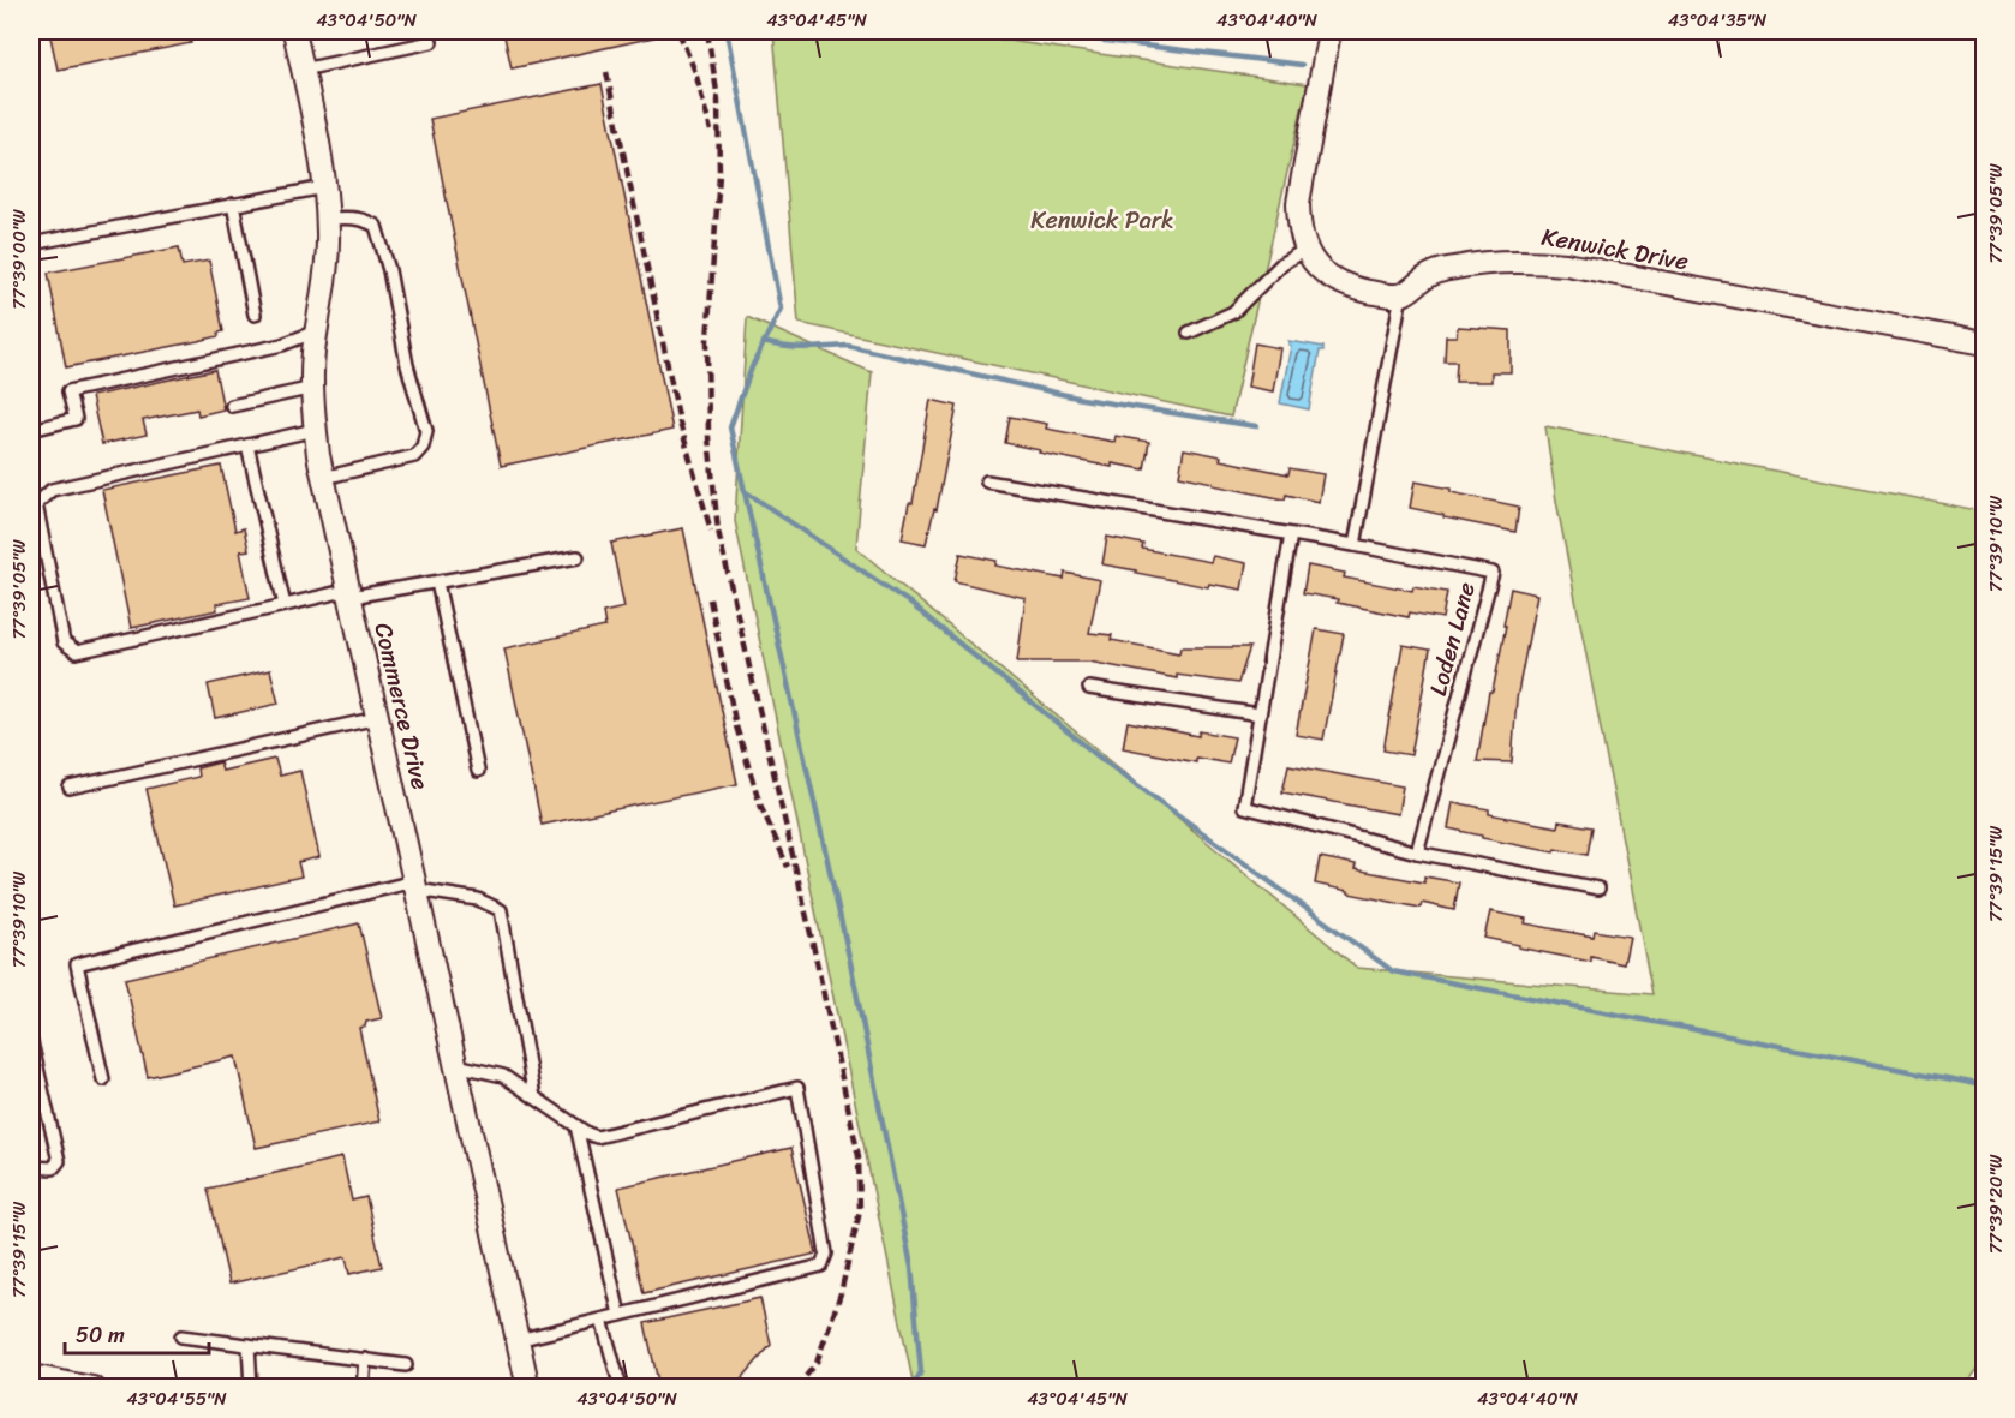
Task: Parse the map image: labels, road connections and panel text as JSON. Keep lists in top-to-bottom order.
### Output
{
  "streets": {
    "street": ["Kenwick Drive", "Commerce Drive"],
    "lane": ["Loden Lane"]
  },
  "parks": ["Kenwick Park"],
  "scale_bar": "50 m",
  "coordinates": [
    "43°04'50\"N",
    "43°04'45\"N",
    "43°04'40\"N",
    "43°04'35\"N",
    "77°39'05\"W",
    "77°39'00\"W",
    "77°39'10\"W",
    "77°39'15\"W",
    "77°39'20\"W",
    "43°04'55\"N"
  ]
}
